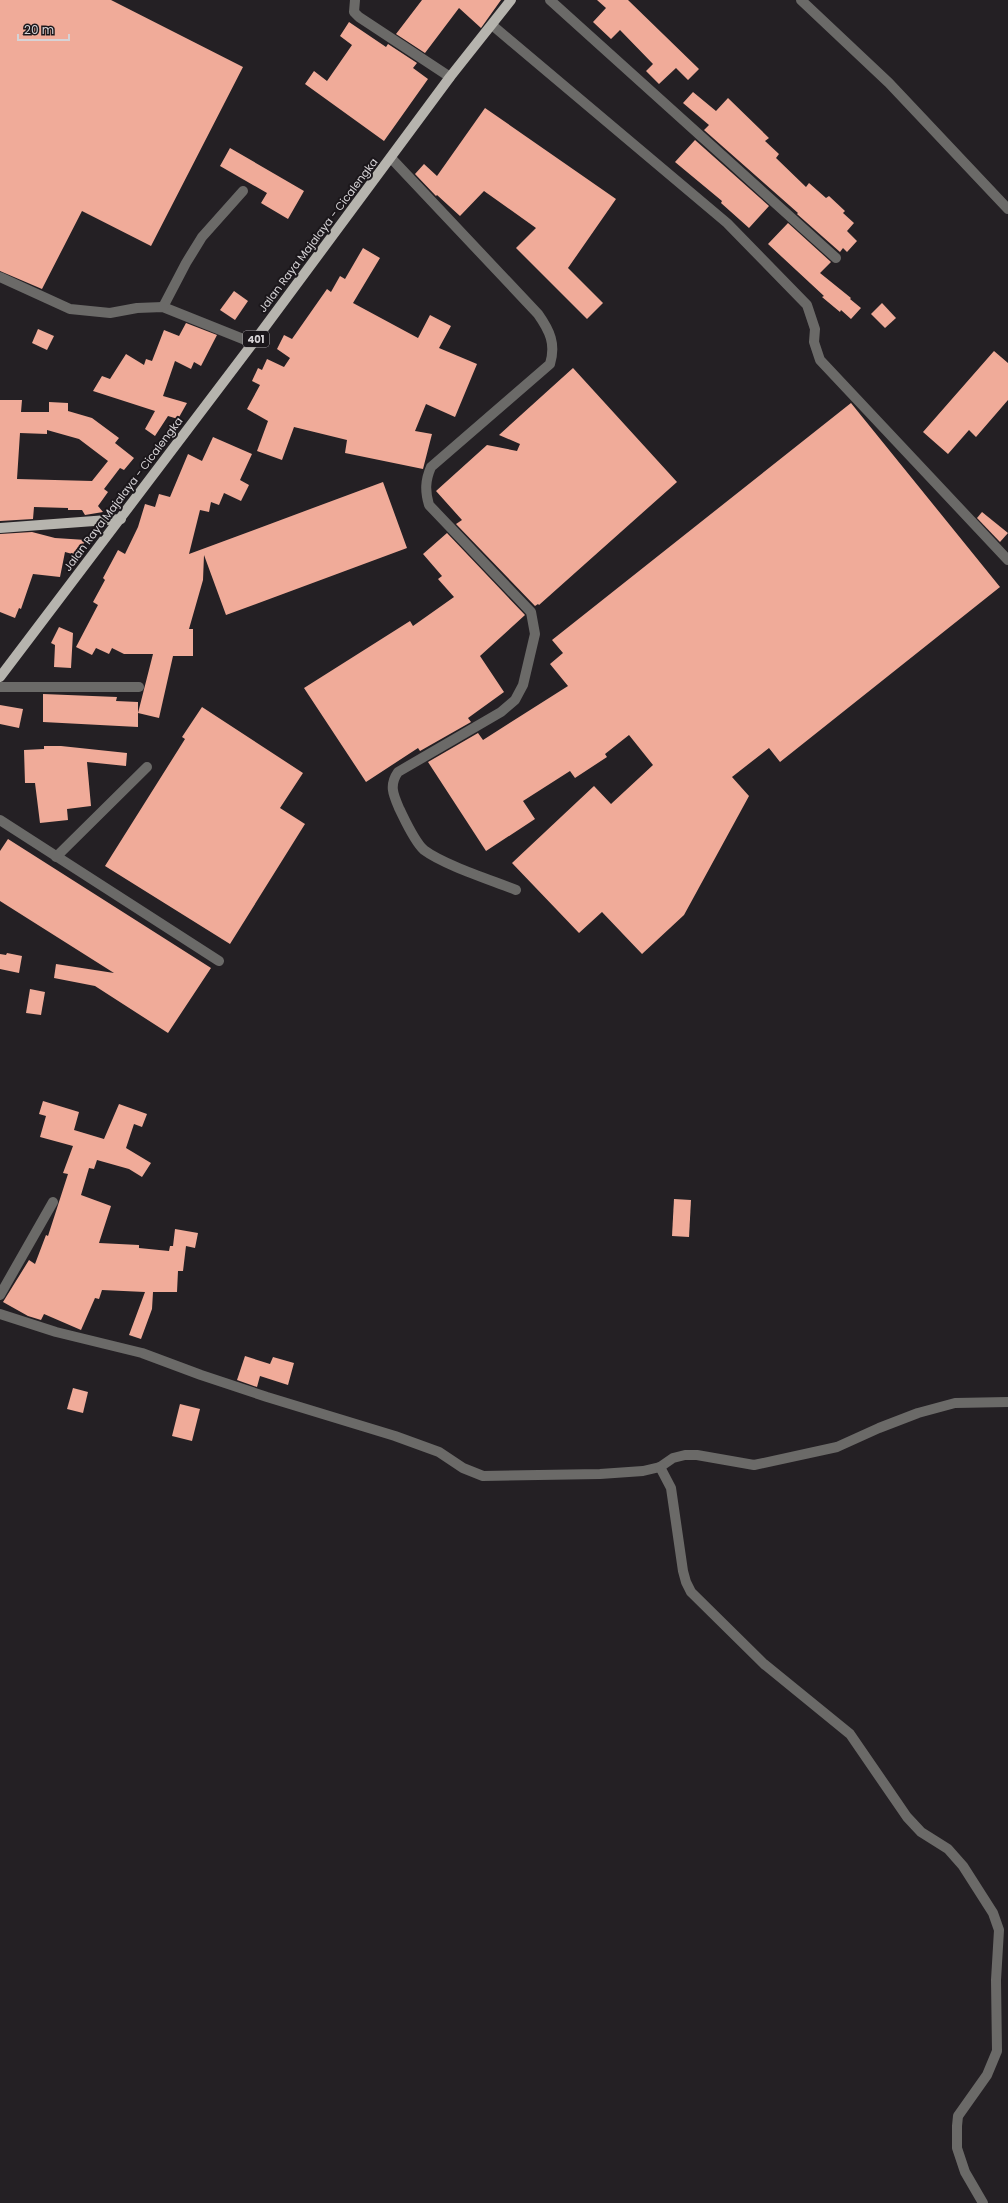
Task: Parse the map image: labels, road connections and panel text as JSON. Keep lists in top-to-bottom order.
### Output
{
  "streets": {
    "main road": ["Jalan Raya Majalaya - Cicalengka", "401"]
  },
  "scale_bar": "20 m"
}
